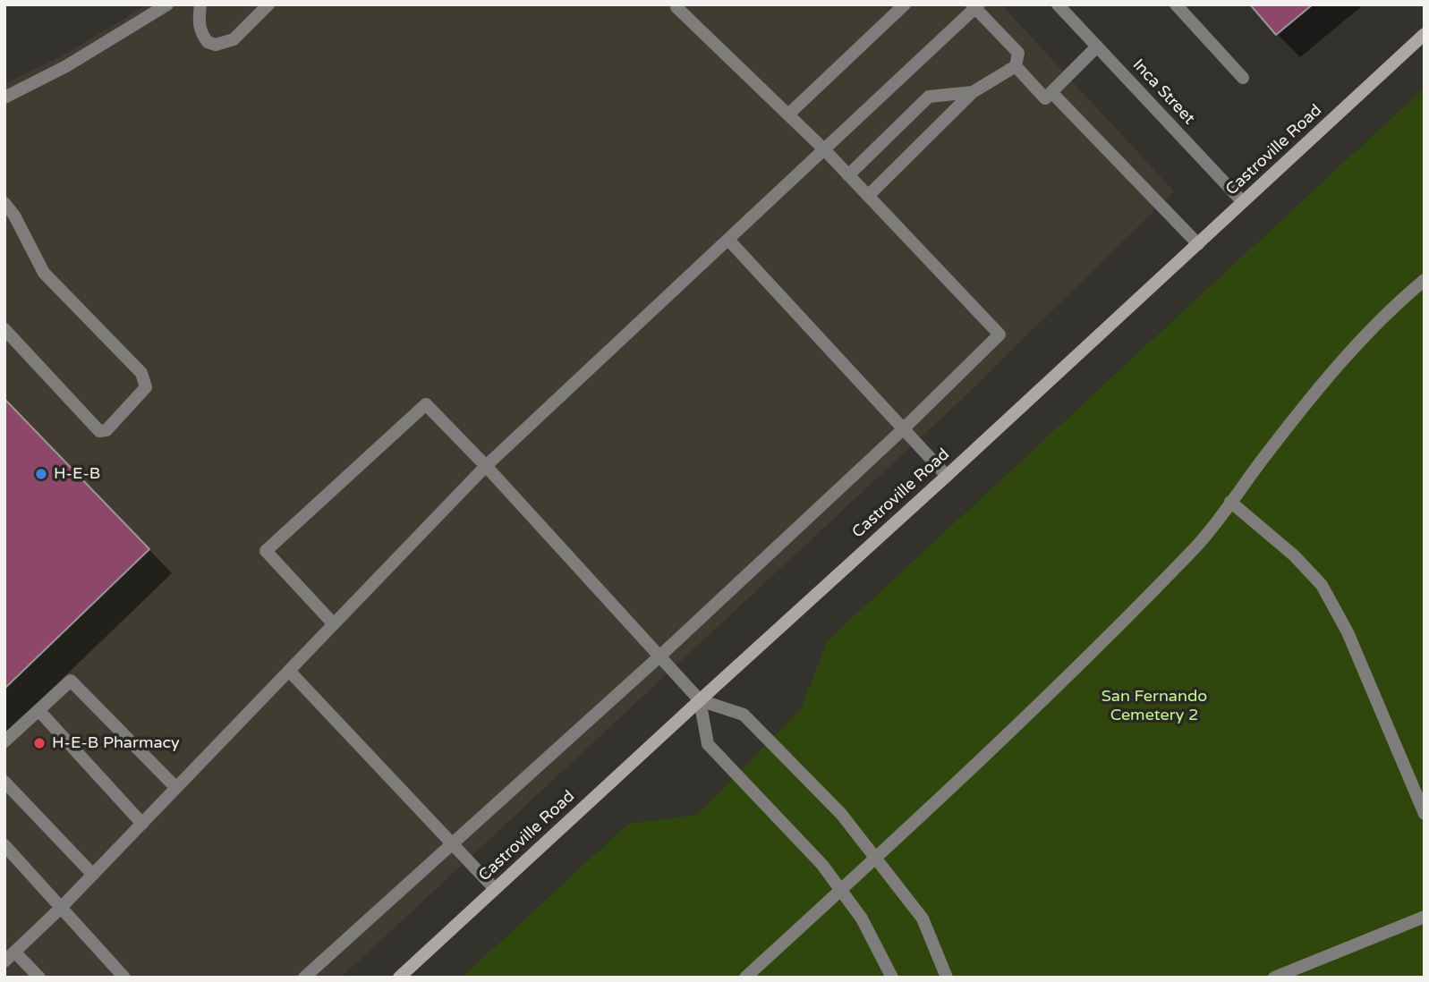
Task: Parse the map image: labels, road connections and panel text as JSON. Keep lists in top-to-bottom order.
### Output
{
  "streets": {
    "main road": ["Castroville Road"],
    "street": ["Inca Street"]
  },
  "crossings": [
    ["Inca Street", "Castroville Road"]
  ],
  "parks": ["San Fernando Cemetery 2"],
  "places": ["H-E-B", "H-E-B Pharmacy"]
}
